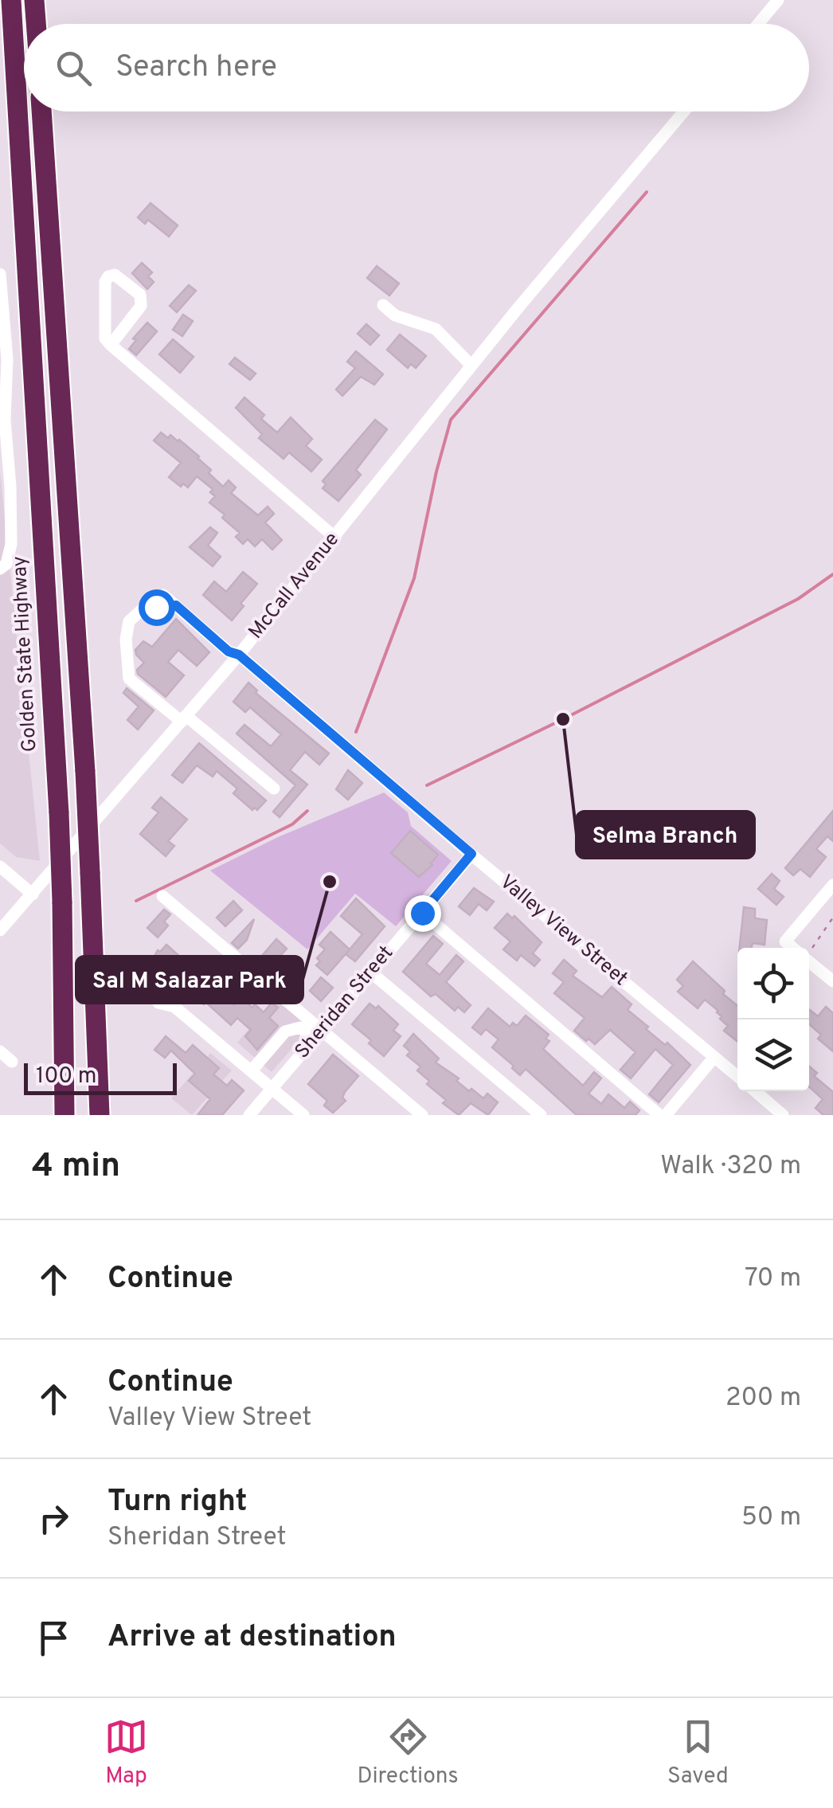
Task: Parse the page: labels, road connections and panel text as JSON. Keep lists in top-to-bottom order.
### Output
{
  "streets": {
    "highway": ["Golden State Highway"],
    "street": ["McCall Avenue", "Valley View Street", "Sheridan Street"]
  },
  "crossings": [
    ["McCall Avenue", "Valley View Street"],
    ["Valley View Street", "Sheridan Street"]
  ],
  "places": ["Selma Branch", "Sal M Salazar Park"],
  "scale_bar": "100 m",
  "page": {
    "search": "Search here",
    "scale": "100 m",
    "heading": ["4 min", "Walk · 320 m"],
    "list": [
      ["Continue", "70 m"],
      ["Continue", "Valley View Street", "200 m"],
      ["Turn right", "Sheridan Street", "50 m"],
      "Arrive at destination"
    ],
    "nav": ["Map", "Directions", "Saved"]
  }
}
